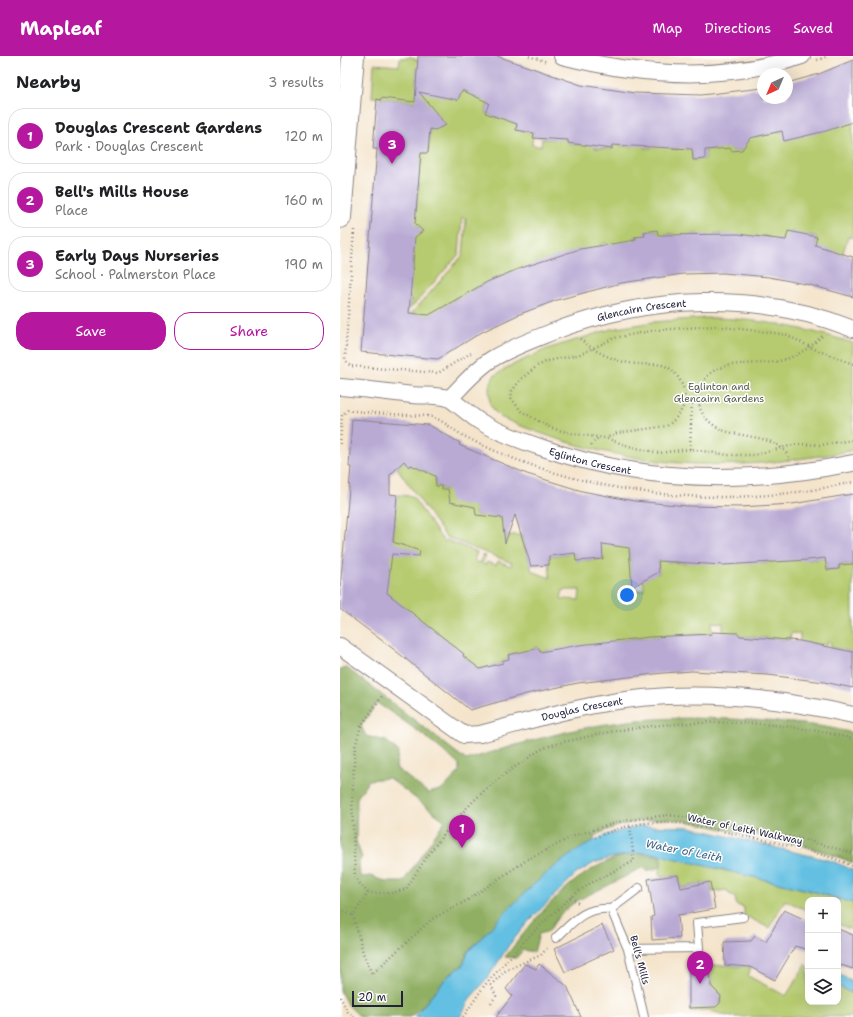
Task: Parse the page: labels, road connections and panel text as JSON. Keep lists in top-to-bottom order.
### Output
{
  "streets": {
    "street": ["Glencairn Crescent", "Eglinton Crescent", "Douglas Crescent"],
    "lane": ["Bell's Mills"],
    "path": ["Water of Leith Walkway"]
  },
  "crossings": [
    ["Glencairn Crescent", "Eglinton Crescent"]
  ],
  "water": ["Water of Leith"],
  "parks": ["Eglinton and Glencairn Gardens"],
  "scale_bar": "20 m",
  "north": "bottom left",
  "page": {
    "header": "Mapleaf",
    "nav": ["Map", "Directions", "Saved"],
    "heading": ["Nearby", "3 results"],
    "list": [
      {
        "mark": "1",
        "name": "Douglas Crescent Gardens",
        "note": "Park · Douglas Crescent",
        "value": "120 m"
      },
      {
        "mark": "2",
        "name": "Bell's Mills House",
        "note": "Place",
        "value": "160 m"
      },
      {
        "mark": "3",
        "name": "Early Days Nurseries",
        "note": "School · Palmerston Place",
        "value": "190 m"
      }
    ],
    "pins": ["3", "1", "2"],
    "buttons": ["Save", "Share"],
    "map_buttons": ["+", "−"],
    "scale": "20 m"
  }
}
